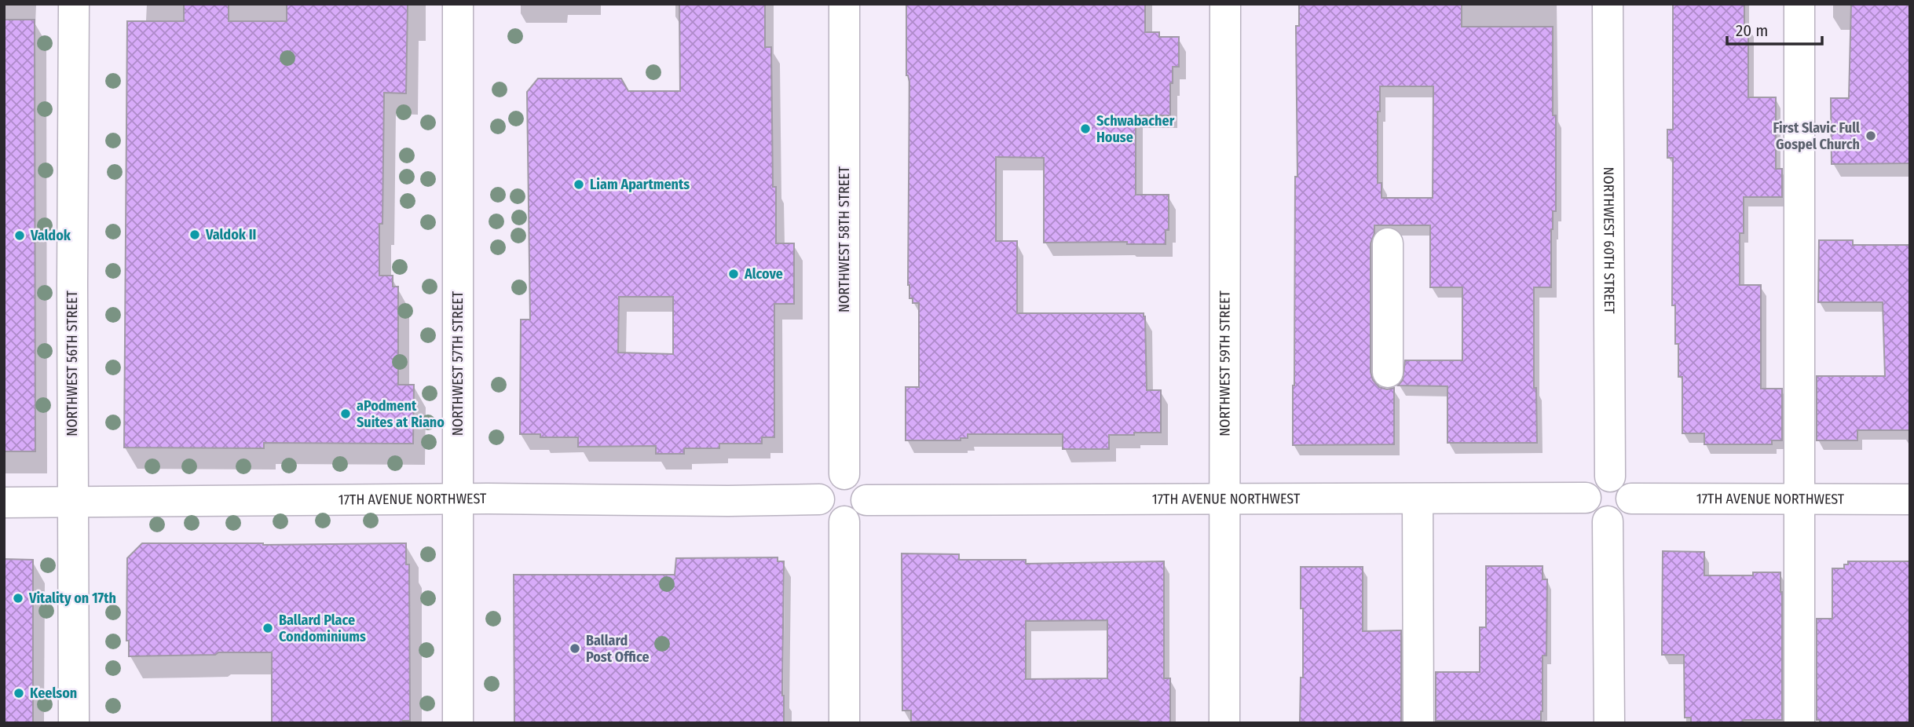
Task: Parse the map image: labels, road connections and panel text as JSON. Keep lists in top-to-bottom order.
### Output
{
  "streets": {
    "street": [
      "NORTHWEST 58TH STREET",
      "NORTHWEST 60TH STREET",
      "NORTHWEST 56TH STREET",
      "NORTHWEST 57TH STREET",
      "NORTHWEST 59TH STREET",
      "17TH AVENUE NORTHWEST"
    ]
  },
  "crossings": [
    ["NORTHWEST 58TH STREET", "17TH AVENUE NORTHWEST"],
    ["NORTHWEST 60TH STREET", "17TH AVENUE NORTHWEST"],
    ["NORTHWEST 56TH STREET", "17TH AVENUE NORTHWEST"],
    ["NORTHWEST 57TH STREET", "17TH AVENUE NORTHWEST"],
    ["NORTHWEST 59TH STREET", "17TH AVENUE NORTHWEST"]
  ],
  "places": [
    "Schwabacher House",
    "First Slavic Full Gospel Church",
    "Liam Apartments",
    "Valdok II",
    "Valdok",
    "Alcove",
    "aPodment Suites at Riano",
    "Vitality on 17th",
    "Ballard Place Condominiums",
    "Ballard Post Office",
    "Keelson"
  ],
  "scale_bar": "20 m"
}
